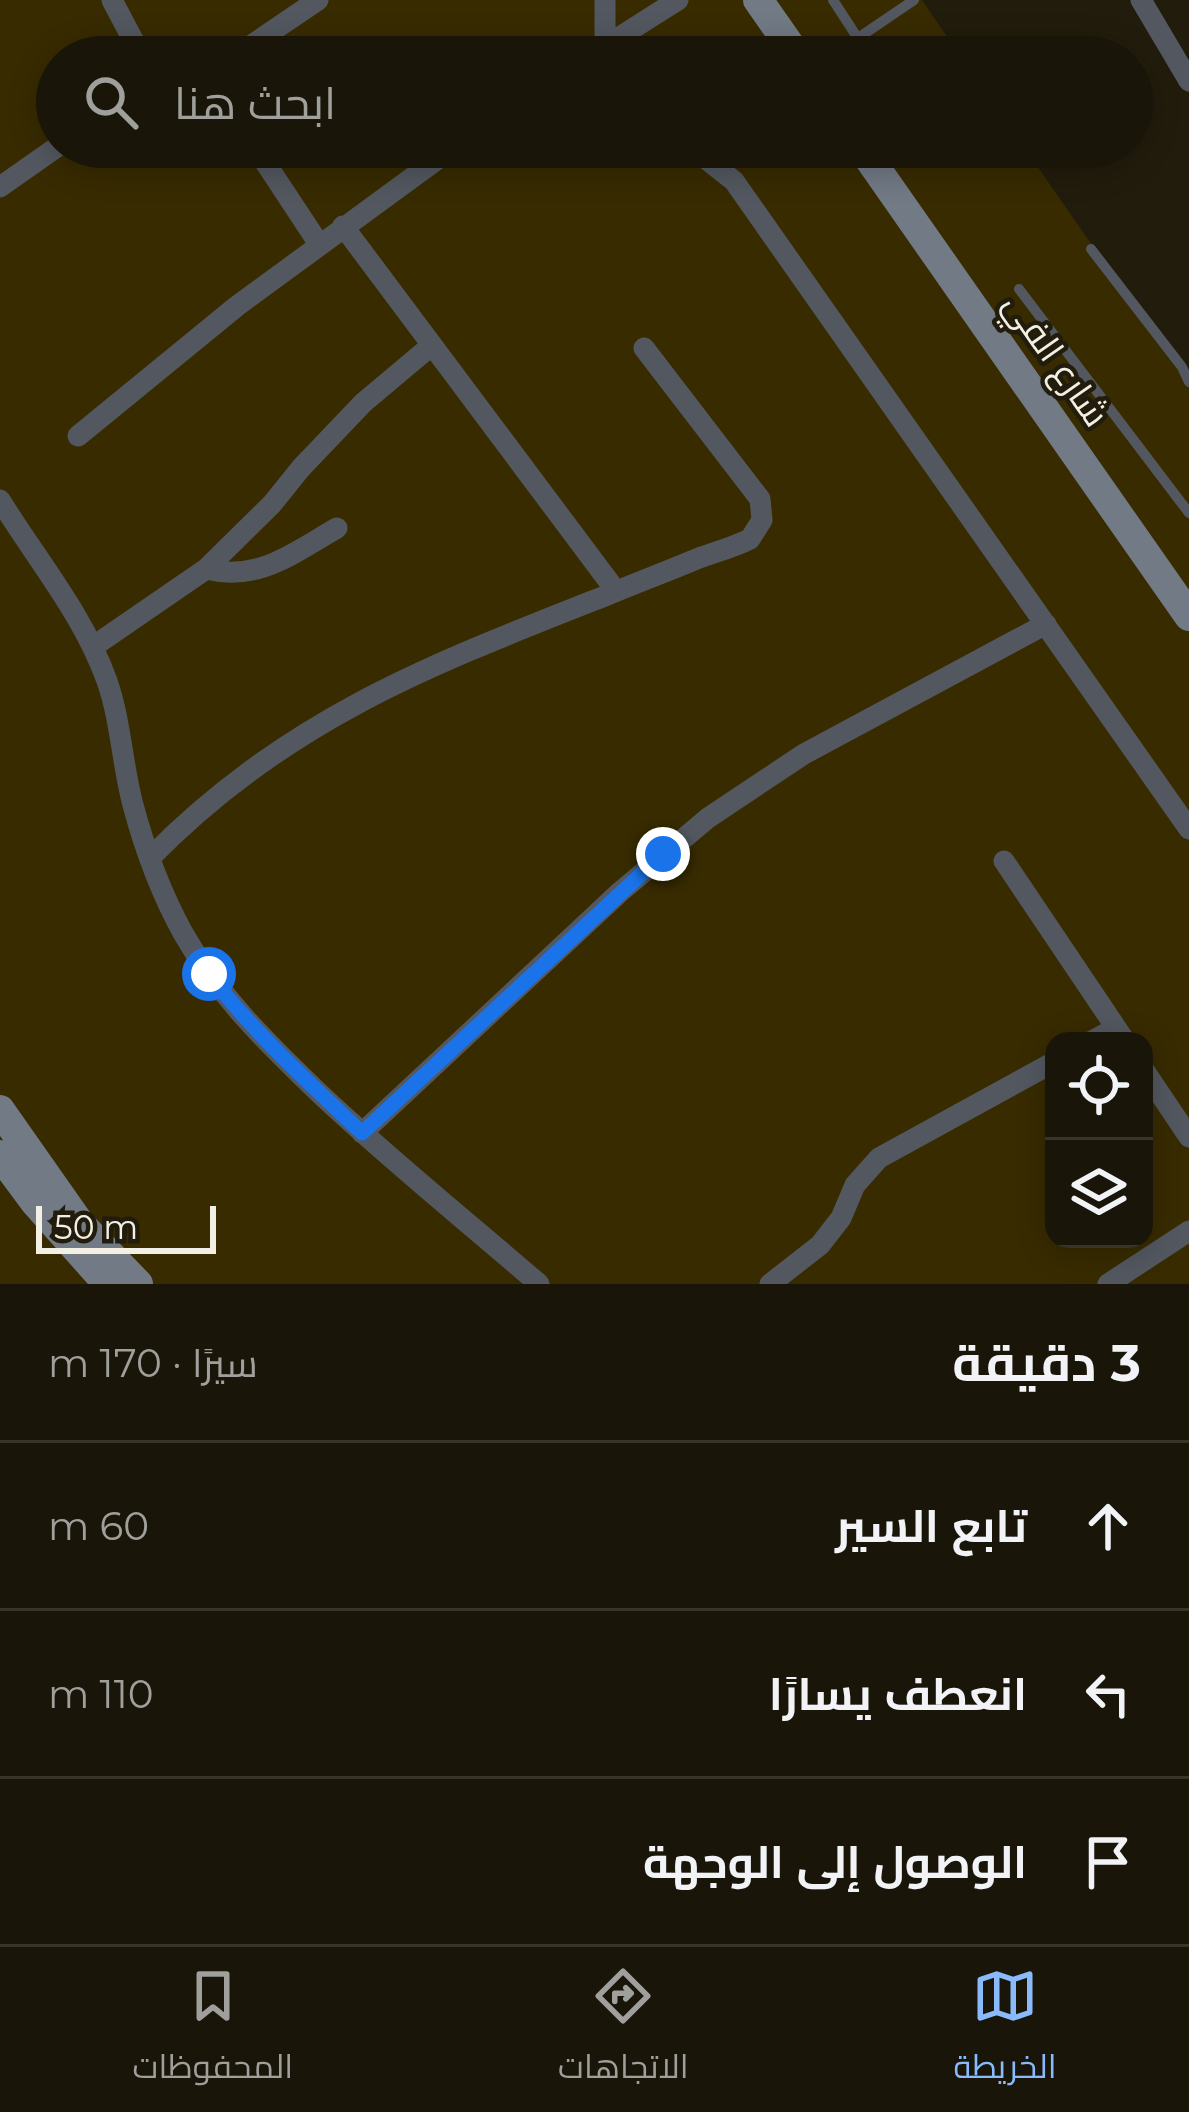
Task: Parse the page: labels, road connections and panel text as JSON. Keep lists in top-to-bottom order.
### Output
{
  "streets": {
    "street": ["شارع الفي"]
  },
  "scale_bar": "50 m",
  "page": {
    "search": "ابحث هنا",
    "scale": "50 m",
    "heading": ["3 دقيقة", "سيرًا · 170 m"],
    "list": [
      ["تابع السير", "60 m"],
      ["انعطف يسارًا", "110 m"],
      "الوصول إلى الوجهة"
    ],
    "nav": ["الخريطة", "الاتجاهات", "المحفوظات"]
  }
}
